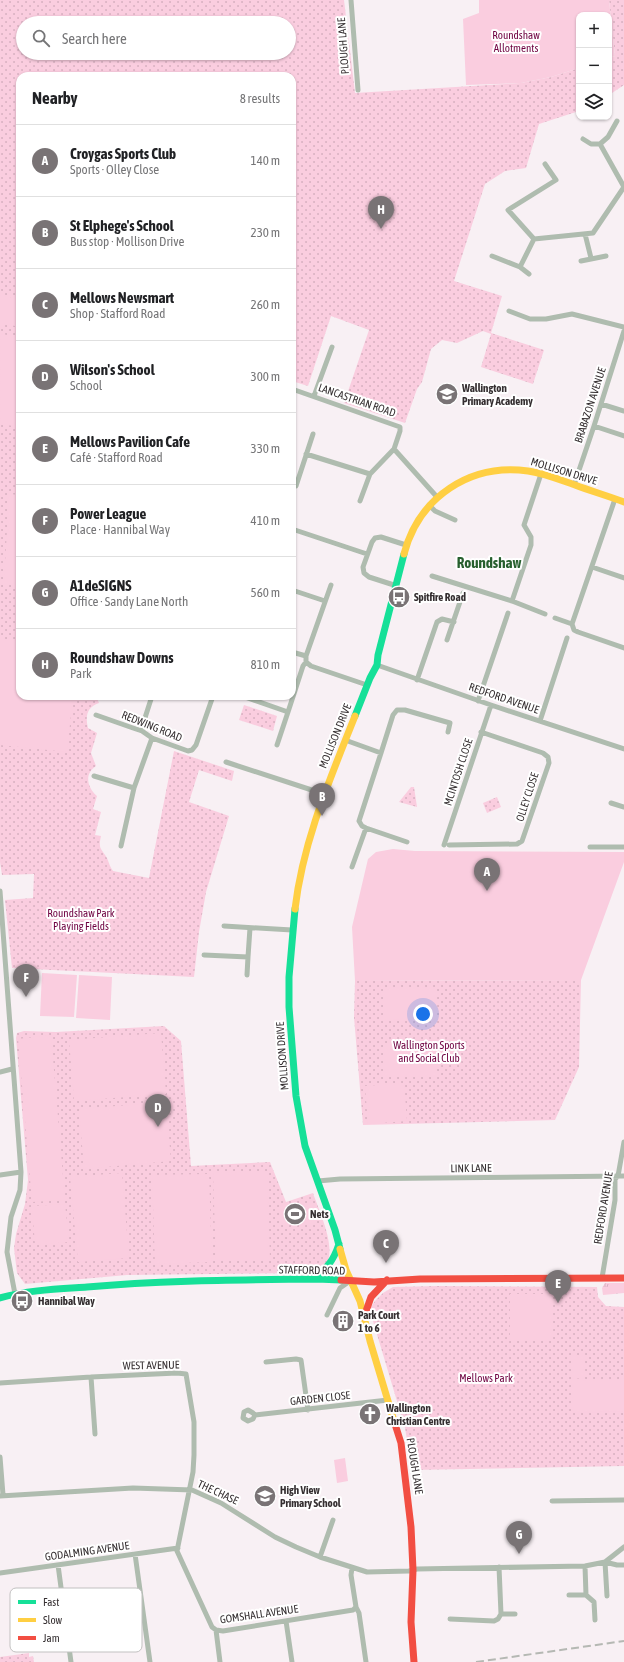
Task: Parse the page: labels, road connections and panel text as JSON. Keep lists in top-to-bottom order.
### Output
{
  "streets": {
    "main road": ["PLOUGH LANE", "MOLLISON DRIVE", "STAFFORD ROAD"],
    "street": [
      "LANCASTRIAN ROAD",
      "BRABAZON AVENUE",
      "REDFORD AVENUE",
      "REDWING ROAD",
      "MCINTOSH CLOSE",
      "OLLEY CLOSE",
      "LINK LANE",
      "WEST AVENUE",
      "GARDEN CLOSE",
      "THE CHASE",
      "GODALMING AVENUE",
      "GOMSHALL AVENUE"
    ]
  },
  "crossings": [
    ["PLOUGH LANE", "MOLLISON DRIVE"],
    ["PLOUGH LANE", "STAFFORD ROAD"],
    ["PLOUGH LANE", "GARDEN CLOSE"],
    ["PLOUGH LANE", "THE CHASE"],
    ["BRABAZON AVENUE", "MOLLISON DRIVE"],
    ["MOLLISON DRIVE", "REDFORD AVENUE"],
    ["MOLLISON DRIVE", "LINK LANE"],
    ["MOLLISON DRIVE", "STAFFORD ROAD"],
    ["REDFORD AVENUE", "MCINTOSH CLOSE"],
    ["REDFORD AVENUE", "LINK LANE"],
    ["REDFORD AVENUE", "STAFFORD ROAD"],
    ["MCINTOSH CLOSE", "OLLEY CLOSE"],
    ["WEST AVENUE", "THE CHASE"],
    ["GODALMING AVENUE", "GOMSHALL AVENUE"]
  ],
  "districts": ["Roundshaw"],
  "parks": [
    "Roundshaw Allotments",
    "Roundshaw Park Playing Fields",
    "Wallington Sports and Social Club",
    "Mellows Park"
  ],
  "places": {
    "school or university": ["Wallington Primary Academy", "High View Primary School"],
    "bus stop": ["Spitfire Road", "Hannibal Way"],
    "sports": ["Nets"],
    "building": ["Park Court 1 to 6"],
    "church": ["Wallington Christian Centre"]
  },
  "legend": ["Fast", "Slow", "Jam"],
  "page": {
    "map_buttons": ["+", "−"],
    "search": "Search here",
    "heading": ["Nearby", "8 results"],
    "list": [
      {
        "mark": "A",
        "name": "Croygas Sports Club",
        "note": "Sports · Olley Close",
        "value": "140 m"
      },
      {
        "mark": "B",
        "name": "St Elphege's School",
        "note": "Bus stop · Mollison Drive",
        "value": "230 m"
      },
      {
        "mark": "C",
        "name": "Mellows Newsmart",
        "note": "Shop · Stafford Road",
        "value": "260 m"
      },
      {
        "mark": "D",
        "name": "Wilson's School",
        "note": "School",
        "value": "300 m"
      },
      {
        "mark": "E",
        "name": "Mellows Pavilion Cafe",
        "note": "Café · Stafford Road",
        "value": "330 m"
      },
      {
        "mark": "F",
        "name": "Power League",
        "note": "Place · Hannibal Way",
        "value": "410 m"
      },
      {
        "mark": "G",
        "name": "A1deSIGNS",
        "note": "Office · Sandy Lane North",
        "value": "560 m"
      },
      {
        "mark": "H",
        "name": "Roundshaw Downs",
        "note": "Park",
        "value": "810 m"
      }
    ],
    "pins": [
      "H",
      "B",
      "A",
      "F",
      "D",
      "C",
      "E",
      "G"
    ]
  }
}
